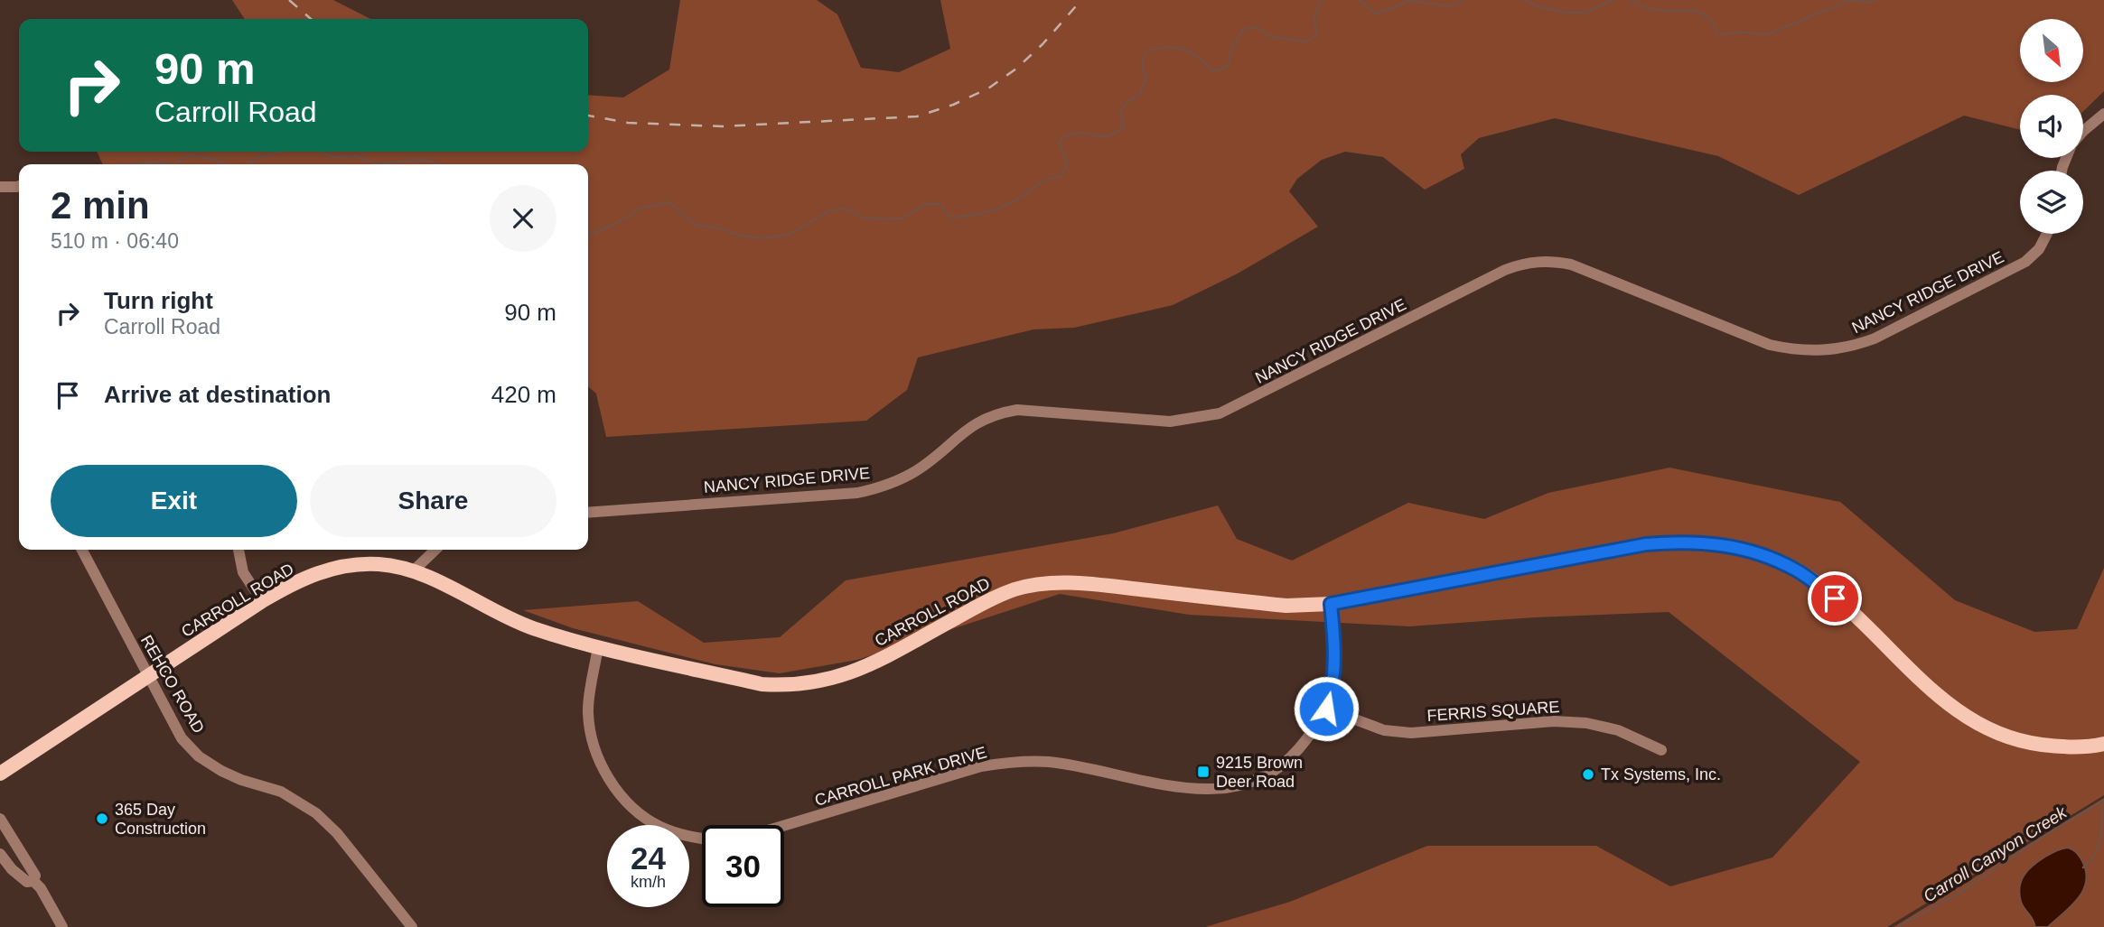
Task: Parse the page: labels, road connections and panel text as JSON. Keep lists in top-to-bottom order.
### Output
{
  "streets": {
    "main road": ["CARROLL ROAD"],
    "street": [
      "NANCY RIDGE DRIVE",
      "REHCO ROAD",
      "FERRIS SQUARE",
      "CARROLL PARK DRIVE"
    ]
  },
  "crossings": [
    ["CARROLL ROAD", "REHCO ROAD"],
    ["CARROLL ROAD", "CARROLL PARK DRIVE"],
    ["FERRIS SQUARE", "CARROLL PARK DRIVE"]
  ],
  "water": ["Carroll Canyon Creek"],
  "places": {
    "transit": ["9215 Brown Deer Road"],
    "other": ["Tx Systems, Inc.", "365 Day Construction"]
  },
  "north": "bottom right",
  "page": {
    "turn": ["90 m", "Carroll Road"],
    "heading": ["2 min", "510 m · 06:40"],
    "list": [
      {
        "name": "Turn right",
        "note": "Carroll Road",
        "value": "90 m"
      },
      {
        "name": "Arrive at destination",
        "value": "420 m"
      }
    ],
    "buttons": ["Exit", "Share"],
    "speed": "24 km/h",
    "limit": "30"
  }
}
